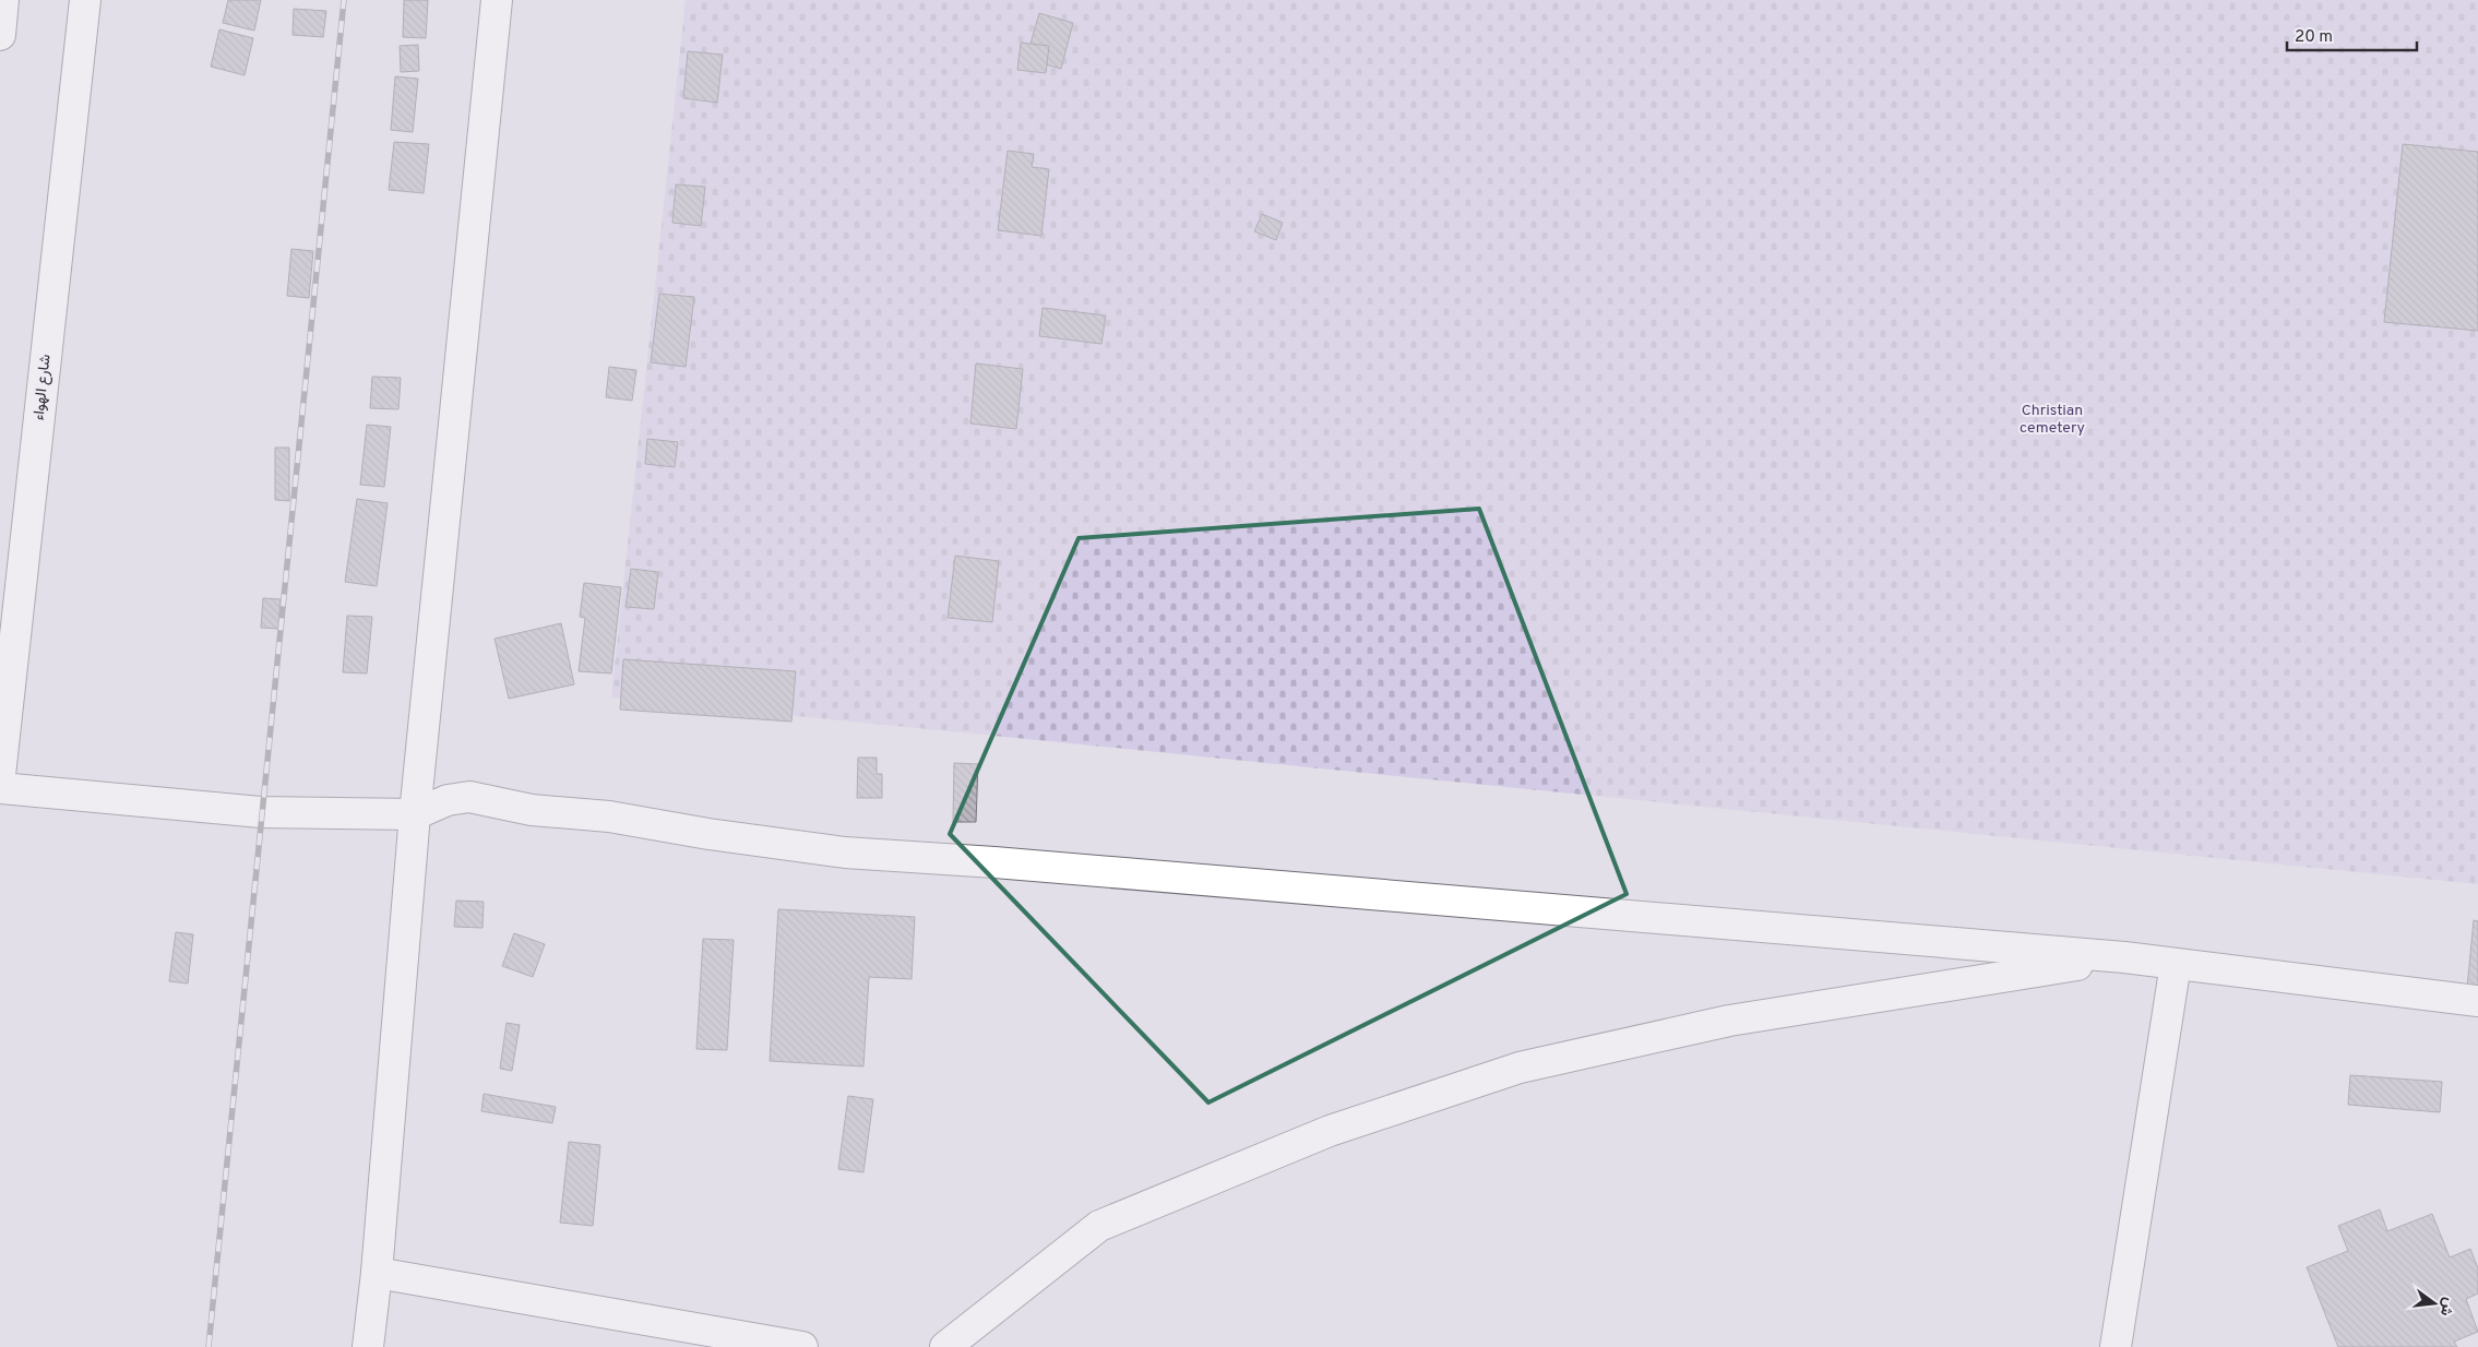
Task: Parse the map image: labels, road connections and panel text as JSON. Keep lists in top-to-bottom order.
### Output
{
  "streets": {
    "main road": ["شارع الهواء"]
  },
  "parks": ["Christian cemetery"],
  "scale_bar": "20 m",
  "north": "right"
}
